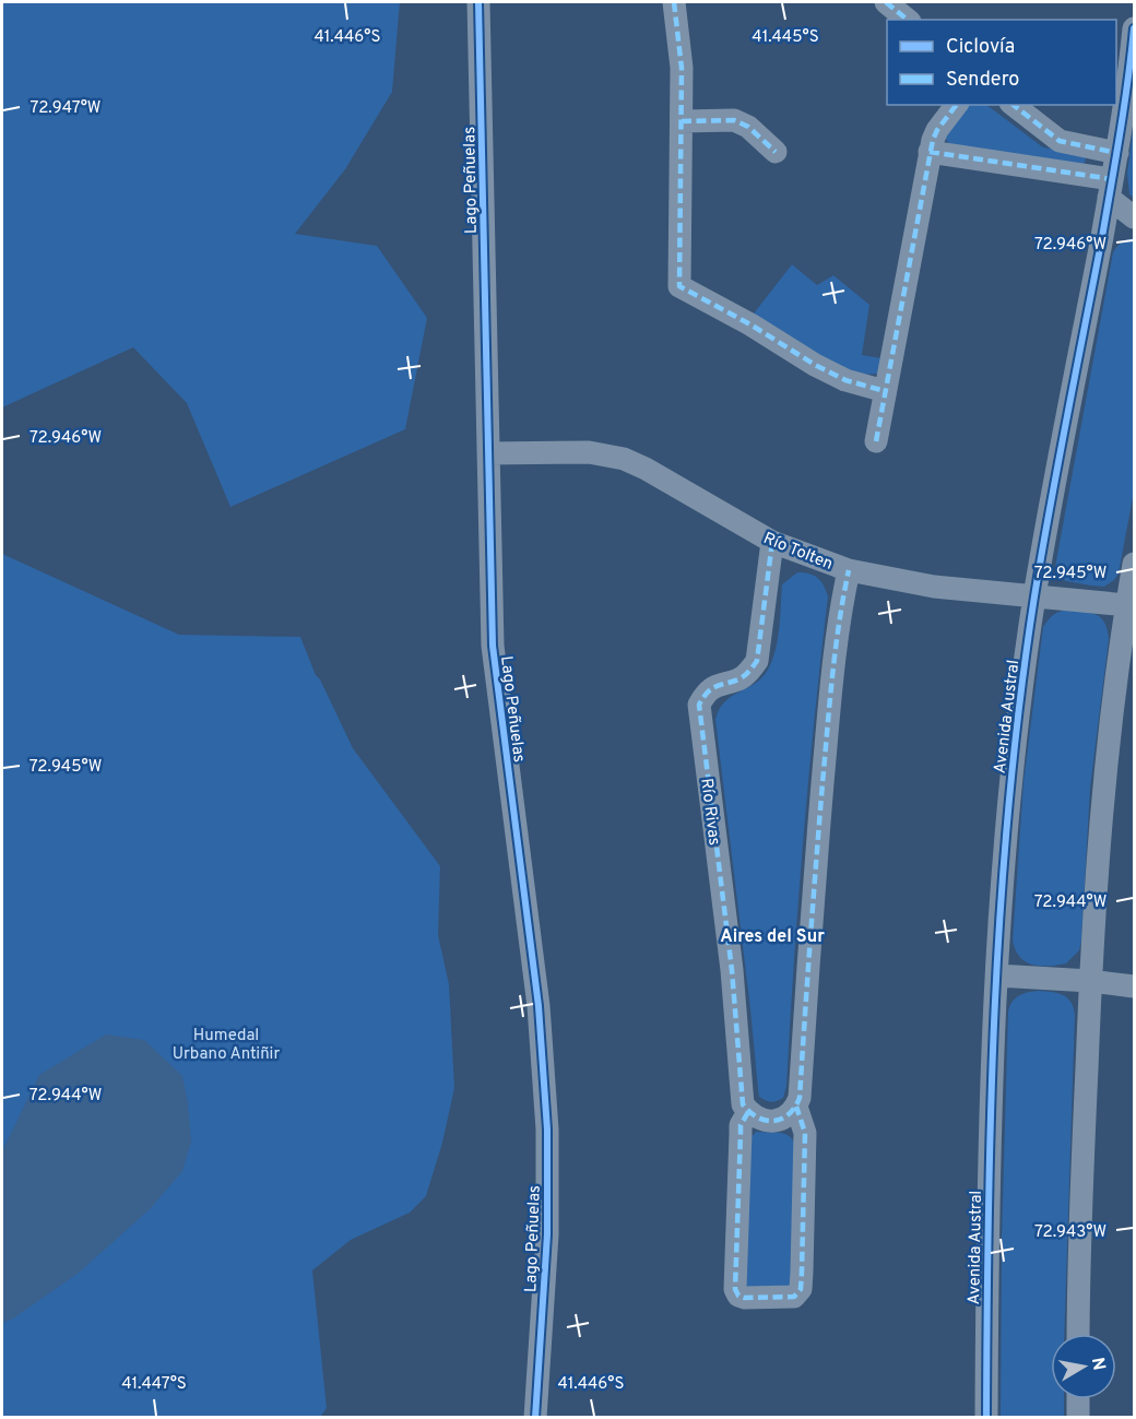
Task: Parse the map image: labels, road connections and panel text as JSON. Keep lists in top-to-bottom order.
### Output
{
  "streets": {
    "street": [
      "Lago Peñuelas",
      "Río Tolten",
      "Avenida Austral",
      "Río Rivas"
    ]
  },
  "crossings": [
    ["Lago Peñuelas", "Río Tolten"],
    ["Río Tolten", "Avenida Austral"],
    ["Río Tolten", "Río Rivas"]
  ],
  "districts": ["Aires del Sur"],
  "parks": ["Humedal Urbano Antiñir"],
  "legend": ["Ciclovía", "Sendero"],
  "north": "right",
  "coordinates": [
    "41.446°S",
    "41.445°S",
    "72.947°W",
    "72.946°W",
    "72.945°W",
    "72.944°W",
    "72.943°W",
    "41.447°S"
  ]
}
